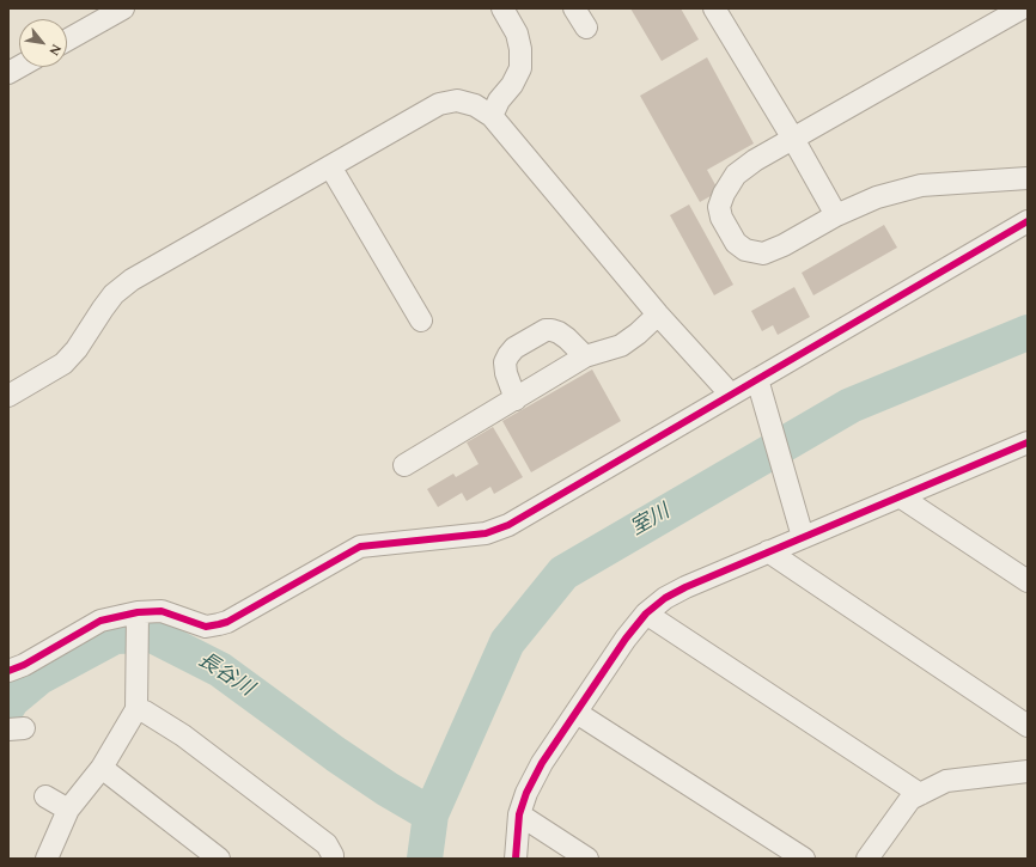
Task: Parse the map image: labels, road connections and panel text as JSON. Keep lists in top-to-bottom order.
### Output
{
  "water": ["室川", "長谷川"],
  "north": "bottom right"
}
